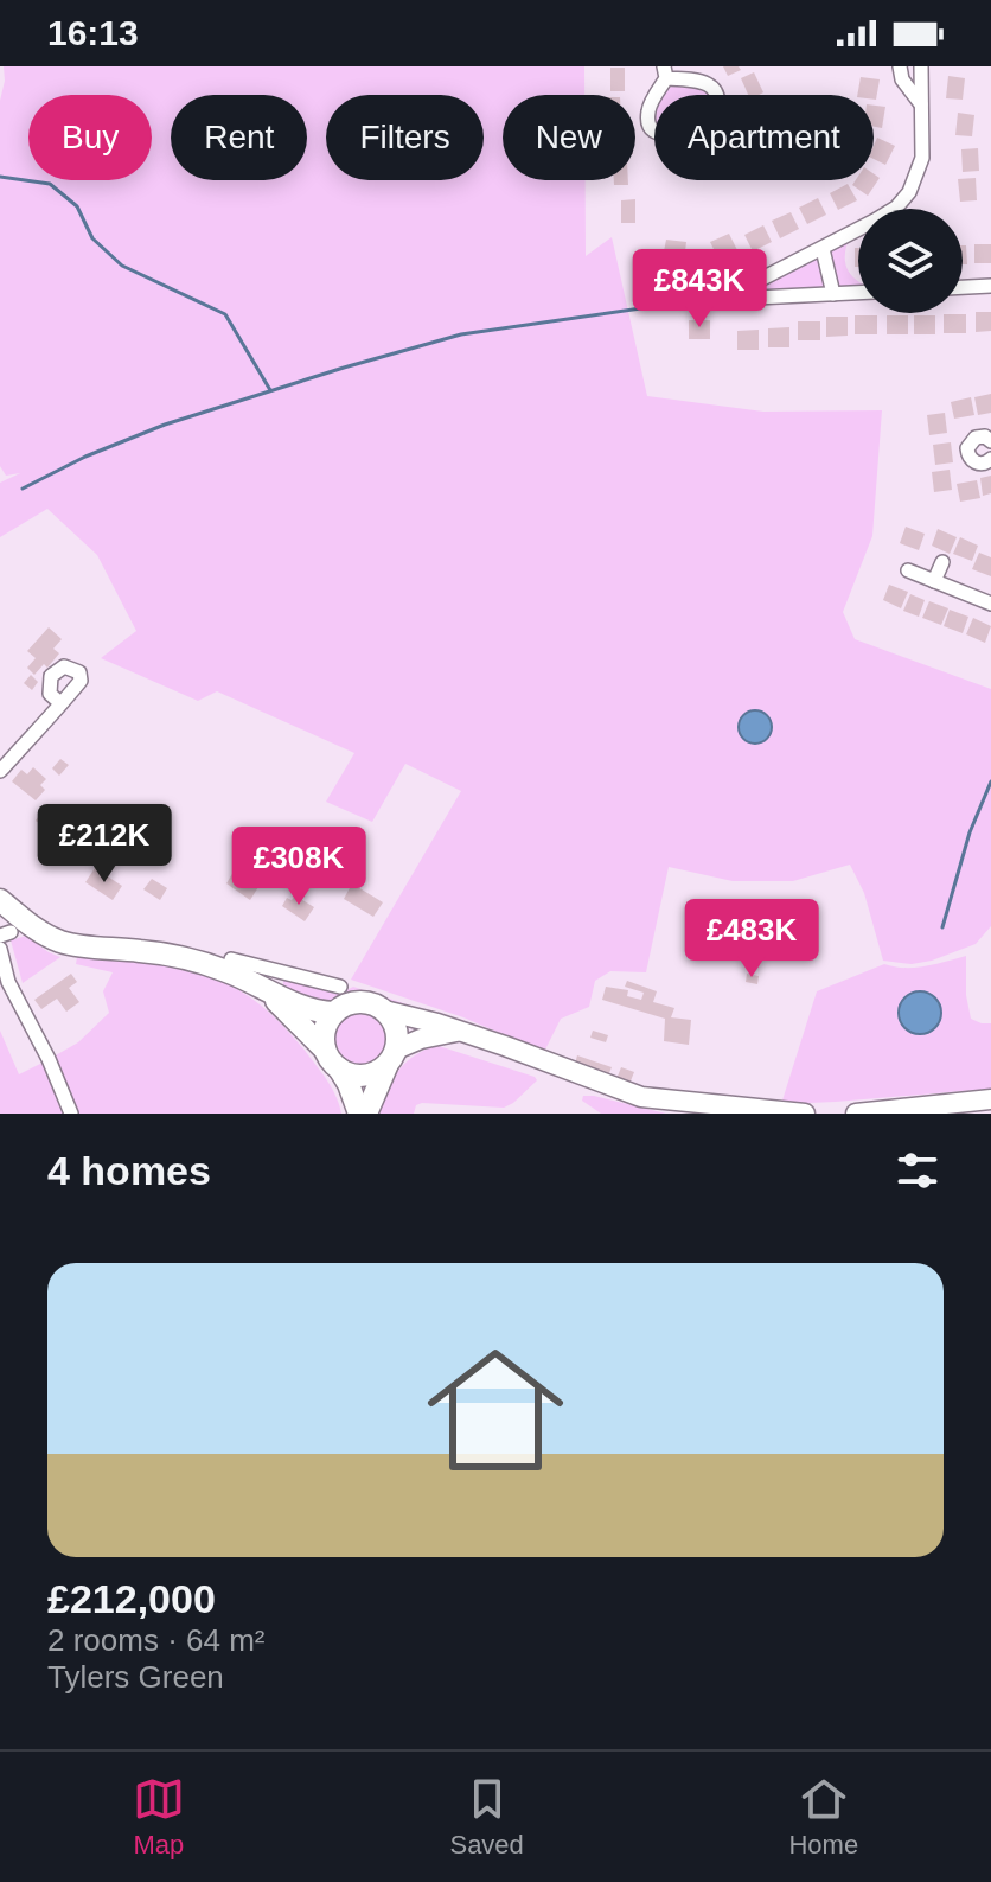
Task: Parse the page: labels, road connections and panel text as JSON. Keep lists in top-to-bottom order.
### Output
{
  "page": {
    "status": "16:13",
    "chip": [
      "Buy",
      "Rent",
      "Filters",
      "New",
      "Apartment"
    ],
    "price": [
      "£843K",
      "£212K",
      "£308K",
      "£483K"
    ],
    "heading": "4 homes",
    "list": [
      {
        "name": "£212,000",
        "note": "2 rooms · 64 m² · Tylers Green"
      }
    ],
    "tabs": ["Map", "Saved", "Home"]
  }
}
